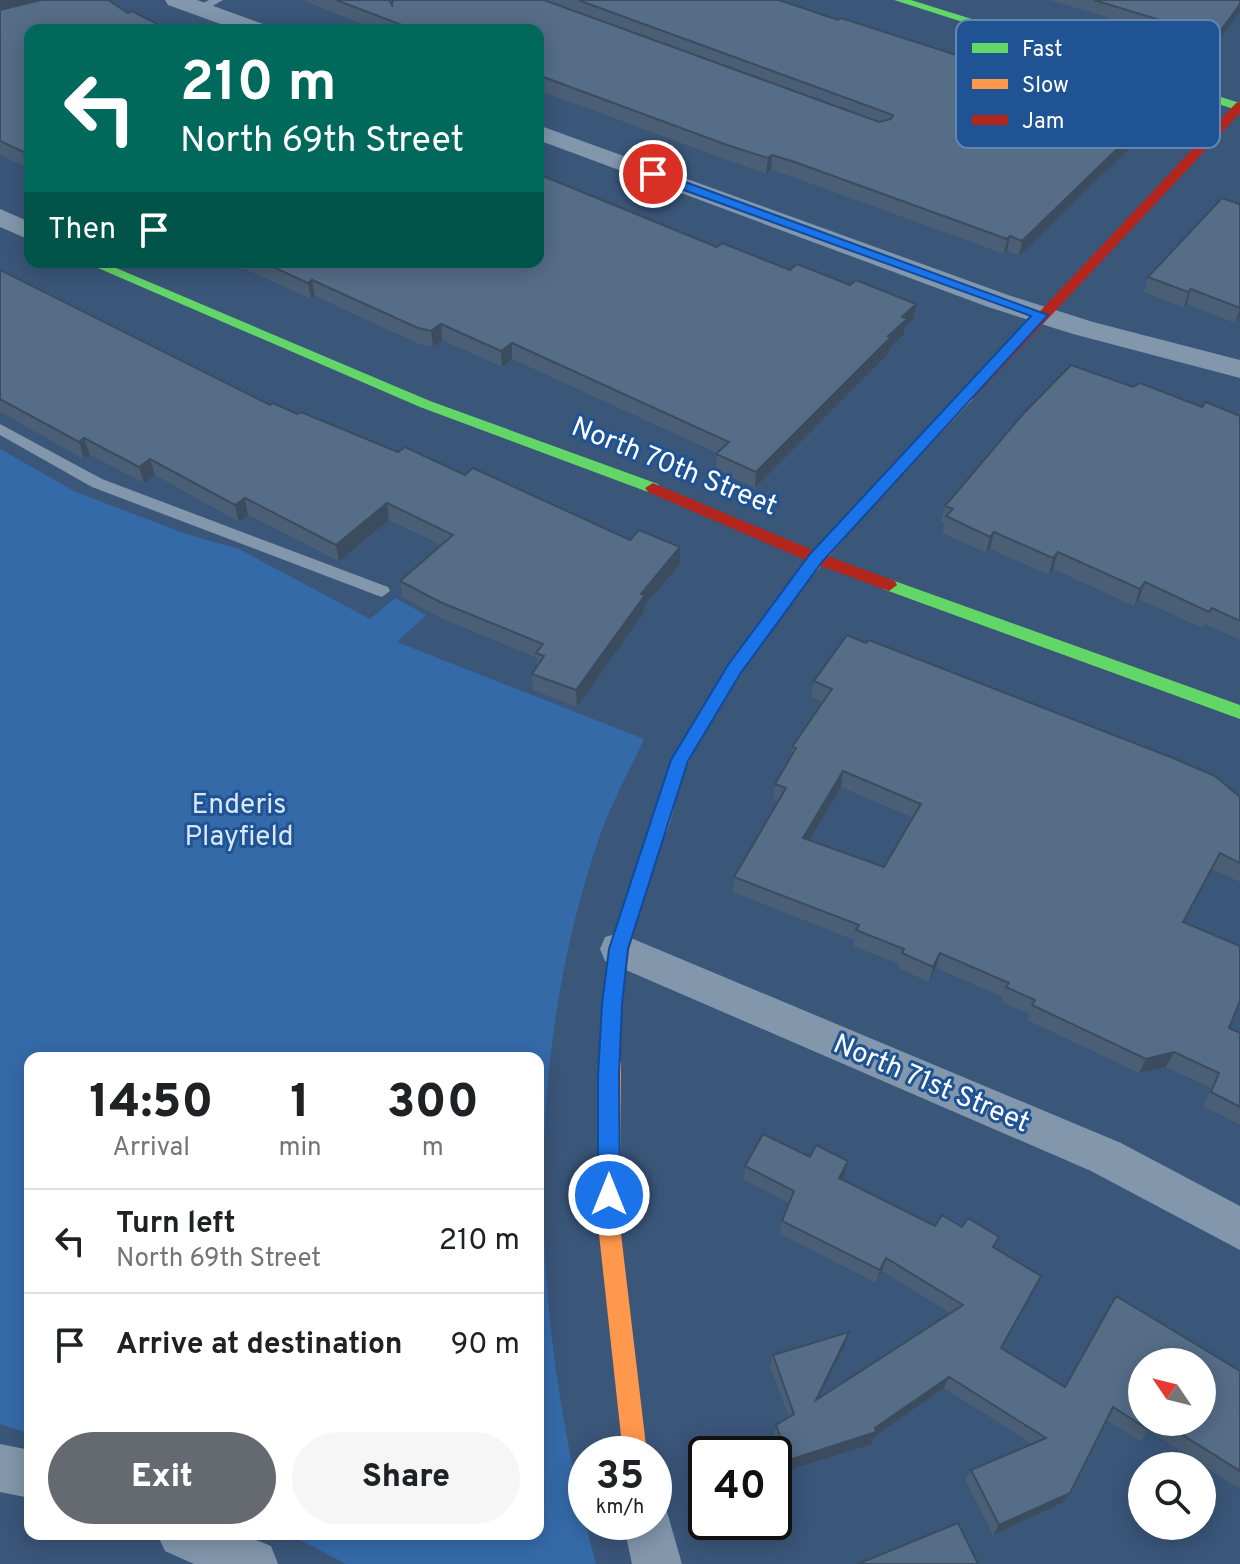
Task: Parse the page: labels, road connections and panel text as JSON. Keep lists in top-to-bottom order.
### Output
{
  "streets": {
    "street": ["North 70th Street", "North 71st Street"]
  },
  "parks": ["Enderis Playfield"],
  "legend": ["Fast", "Slow", "Jam"],
  "north": "top left",
  "page": {
    "turn": ["210 m", "North 69th Street"],
    "then": "Then",
    "eta": [
      "14:50",
      "Arrival",
      "1",
      "min",
      "300",
      "m"
    ],
    "list": [
      {
        "name": "Turn left",
        "note": "North 69th Street",
        "value": "210 m"
      },
      {
        "name": "Arrive at destination",
        "value": "90 m"
      }
    ],
    "buttons": ["Exit", "Share"],
    "speed": "35 km/h",
    "limit": "40"
  }
}
